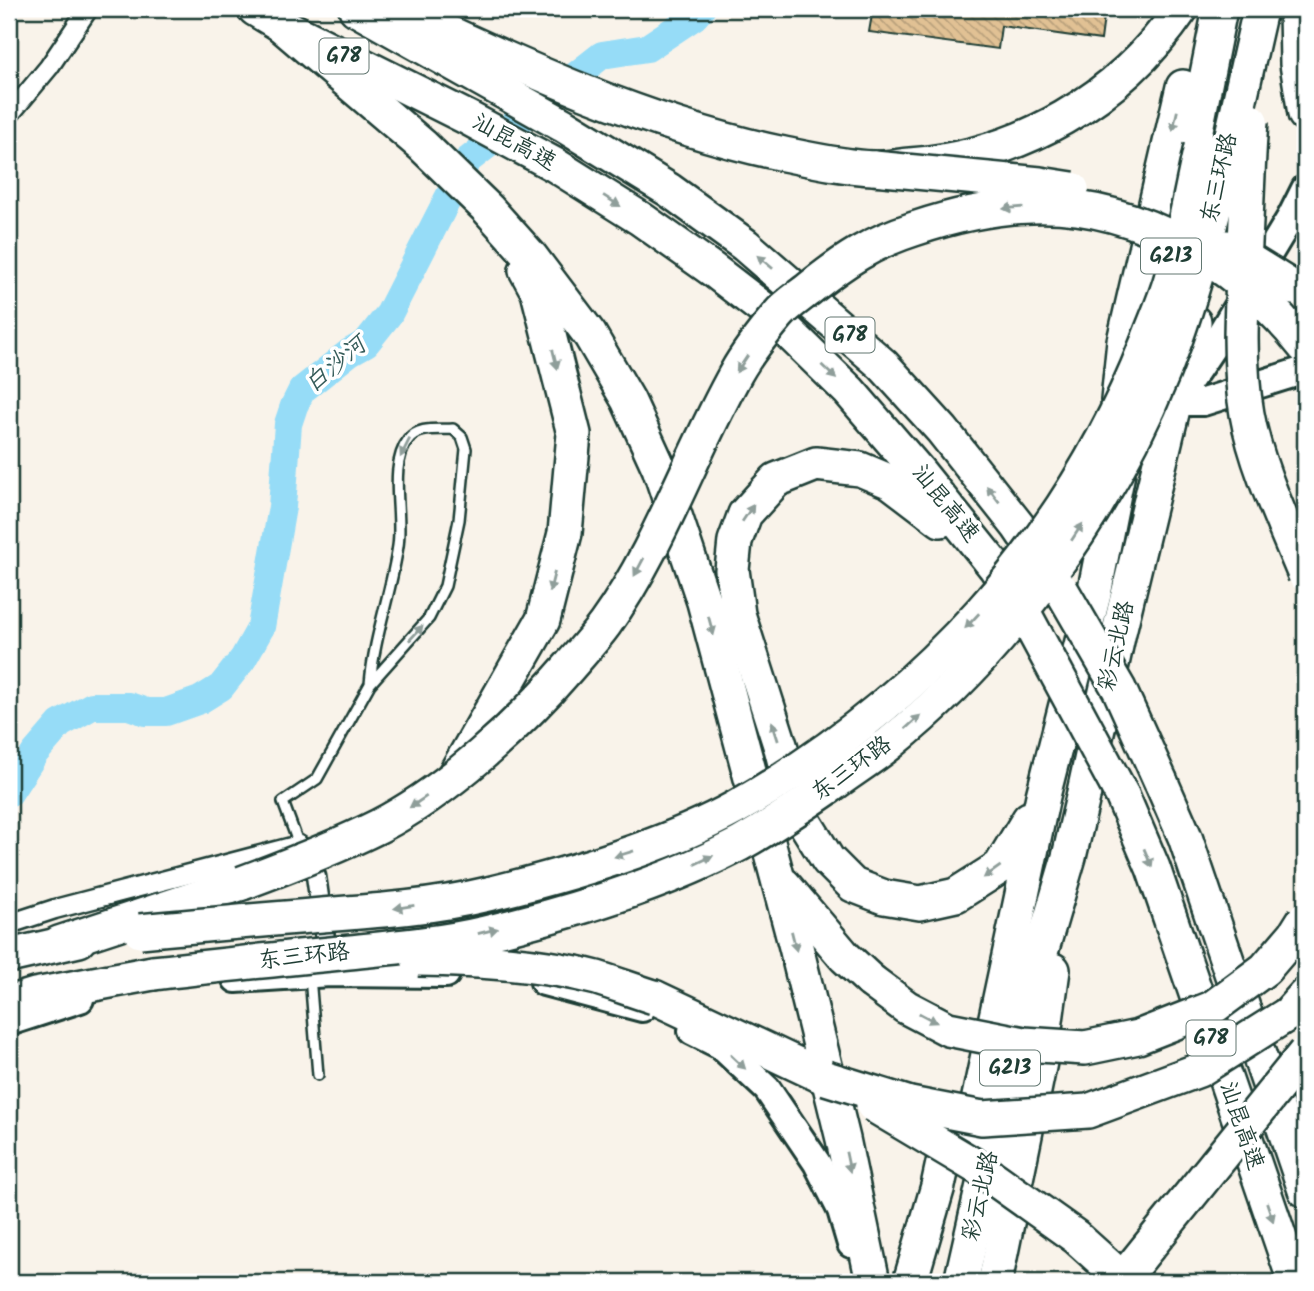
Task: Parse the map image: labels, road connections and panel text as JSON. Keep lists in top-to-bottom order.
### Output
{
  "streets": {
    "highway": [
      "G78",
      "汕昆高速",
      "东三环路",
      "G213",
      "彩云北路"
    ]
  },
  "crossings": [
    ["东三环路", "彩云北路"],
    ["G213", "彩云北路"]
  ],
  "water": ["白沙河"]
}
